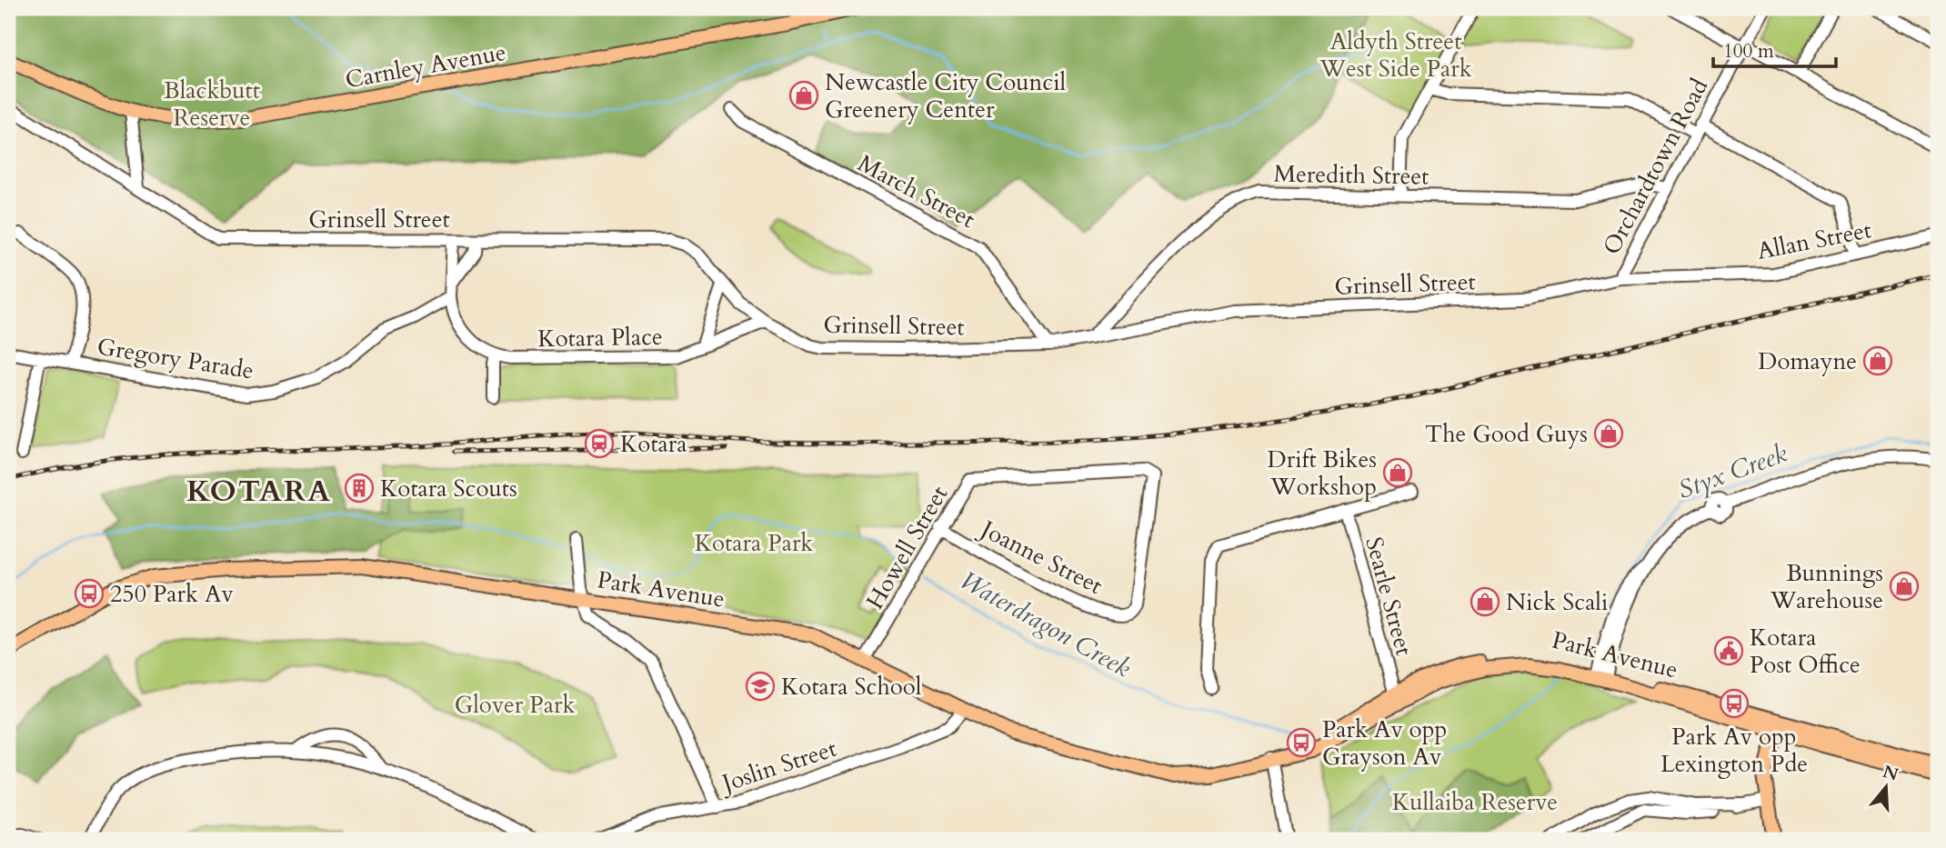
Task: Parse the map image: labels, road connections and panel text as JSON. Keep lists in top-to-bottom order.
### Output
{
  "streets": {
    "main road": ["Carnley Avenue", "Park Avenue"],
    "street": [
      "Orchardtown Road",
      "Meredith Street",
      "March Street",
      "Grinsell Street",
      "Allan Street",
      "Kotara Place",
      "Gregory Parade",
      "Howell Street",
      "Joanne Street",
      "Searle Street",
      "Joslin Street"
    ]
  },
  "crossings": [
    ["Orchardtown Road", "Meredith Street"],
    ["Orchardtown Road", "Grinsell Street"],
    ["Orchardtown Road", "Allan Street"],
    ["Meredith Street", "Grinsell Street"],
    ["March Street", "Grinsell Street"],
    ["Grinsell Street", "Allan Street"],
    ["Grinsell Street", "Kotara Place"],
    ["Howell Street", "Joanne Street"],
    ["Howell Street", "Park Avenue"],
    ["Park Avenue", "Searle Street"],
    ["Park Avenue", "Joslin Street"]
  ],
  "districts": ["KOTARA"],
  "water": ["Styx Creek", "Waterdragon Creek"],
  "parks": [
    "Aldyth Street West Side Park",
    "Blackbutt Reserve",
    "Kotara Park",
    "Glover Park",
    "Kullaiba Reserve"
  ],
  "places": {
    "shop": [
      "Newcastle City Council Greenery Center",
      "Domayne",
      "The Good Guys",
      "Drift Bikes Workshop",
      "Bunnings Warehouse",
      "Nick Scali"
    ],
    "station": ["Kotara"],
    "building": ["Kotara Scouts"],
    "bus stop": ["250 Park Av", "Park Av opp Lexington Pde", "Park Av opp Grayson Av"],
    "public building": ["Kotara Post Office"],
    "school or university": ["Kotara School"]
  },
  "scale_bar": "100 m",
  "north": "top"
}
